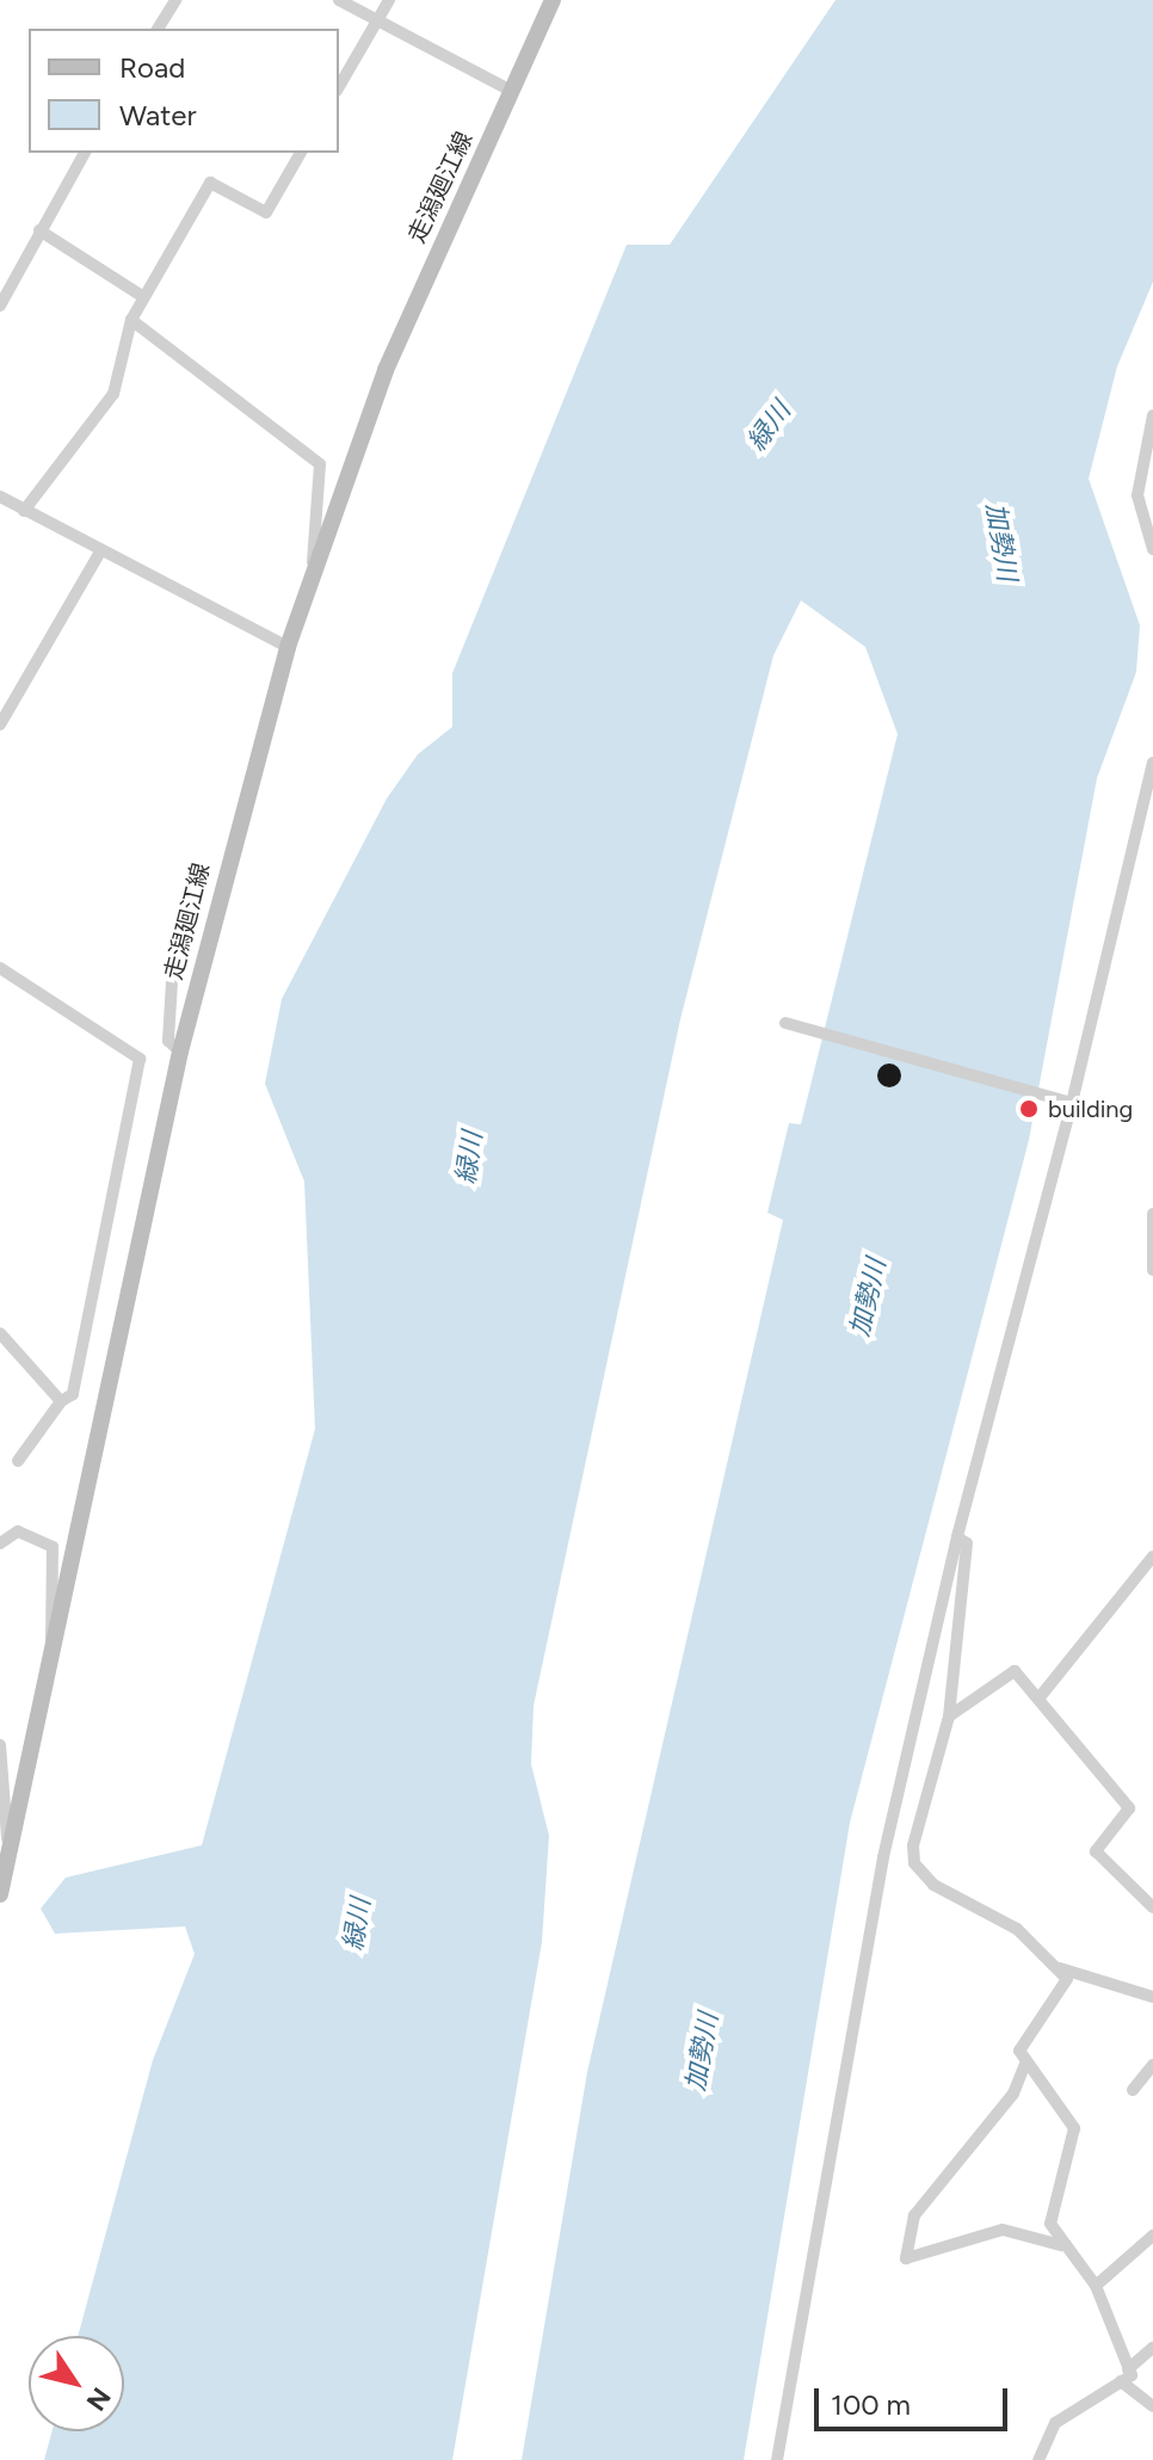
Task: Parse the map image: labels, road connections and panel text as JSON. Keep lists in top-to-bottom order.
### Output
{
  "streets": {
    "main road": ["走潟廻江線"]
  },
  "water": ["緑川", "加勢川"],
  "places": ["building"],
  "legend": ["Road", "Water"],
  "scale_bar": "100 m",
  "north": "bottom right"
}
